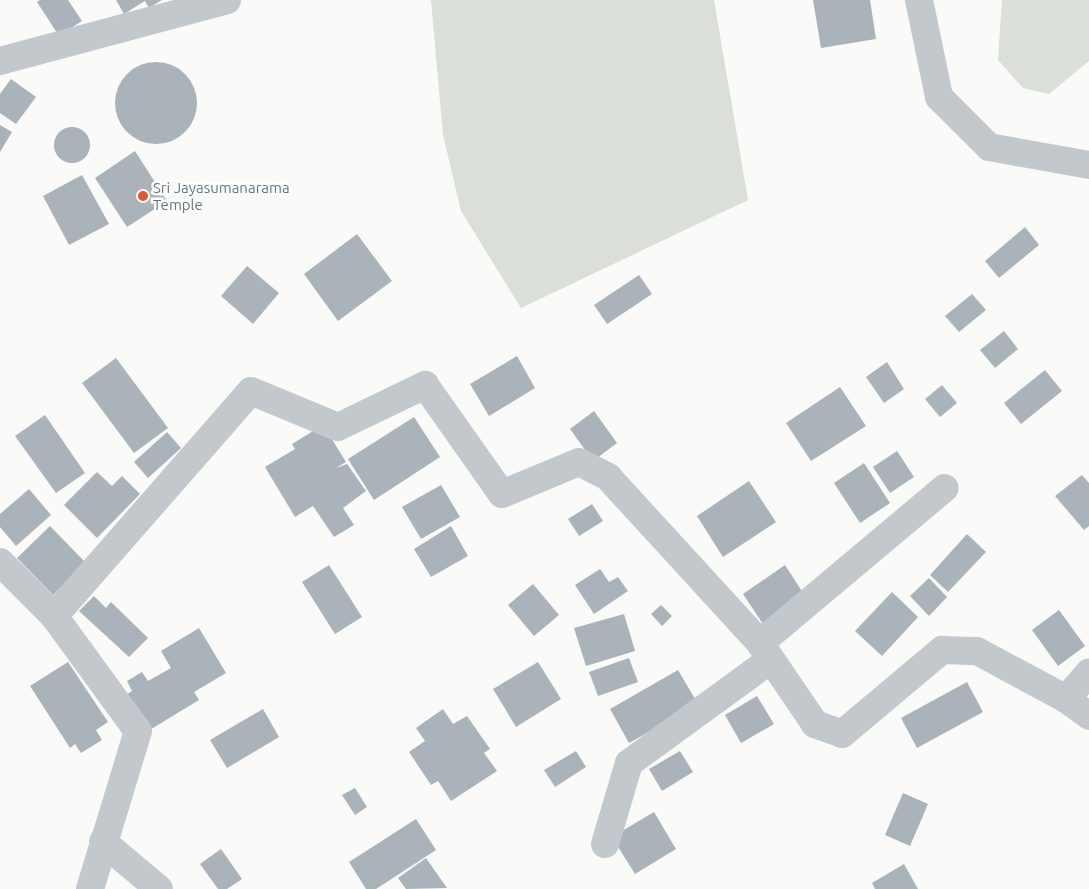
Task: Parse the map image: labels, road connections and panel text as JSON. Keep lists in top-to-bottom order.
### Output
{
  "places": ["Sri Jayasumanarama Temple"]
}
